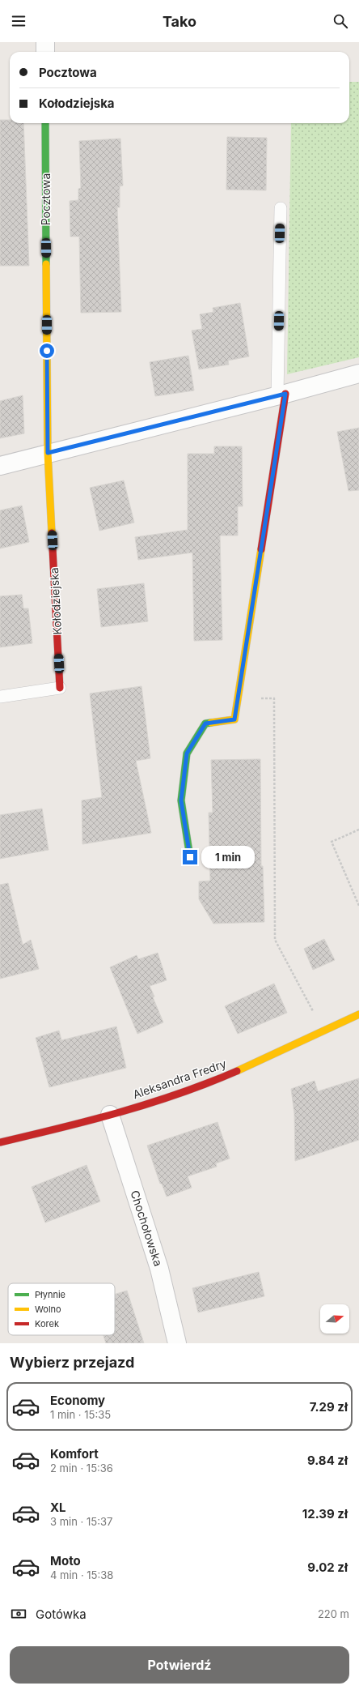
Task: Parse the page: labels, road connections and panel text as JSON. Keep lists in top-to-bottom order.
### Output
{
  "streets": {
    "street": [
      "Pocztowa",
      "Kołodziejska",
      "Aleksandra Fredry",
      "Chochołowska"
    ]
  },
  "crossings": [
    ["Pocztowa", "Kołodziejska"],
    ["Aleksandra Fredry", "Chochołowska"]
  ],
  "legend": ["Płynnie", "Wolno", "Korek"],
  "north": "right",
  "page": {
    "header": "Tako",
    "banner": ["Pocztowa", "Kołodziejska"],
    "bubble": "1 min",
    "heading": "Wybierz przejazd",
    "list": [
      {
        "name": "Economy",
        "note": "1 min · 15:35",
        "value": "7.29 zł"
      },
      {
        "name": "Komfort",
        "note": "2 min · 15:36",
        "value": "9.84 zł"
      },
      {
        "name": "XL",
        "note": "3 min · 15:37",
        "value": "12.39 zł"
      },
      {
        "name": "Moto",
        "note": "4 min · 15:38",
        "value": "9.02 zł"
      }
    ],
    "pay": ["Gotówka", "220 m"],
    "buttons": "Potwierdź"
  }
}
